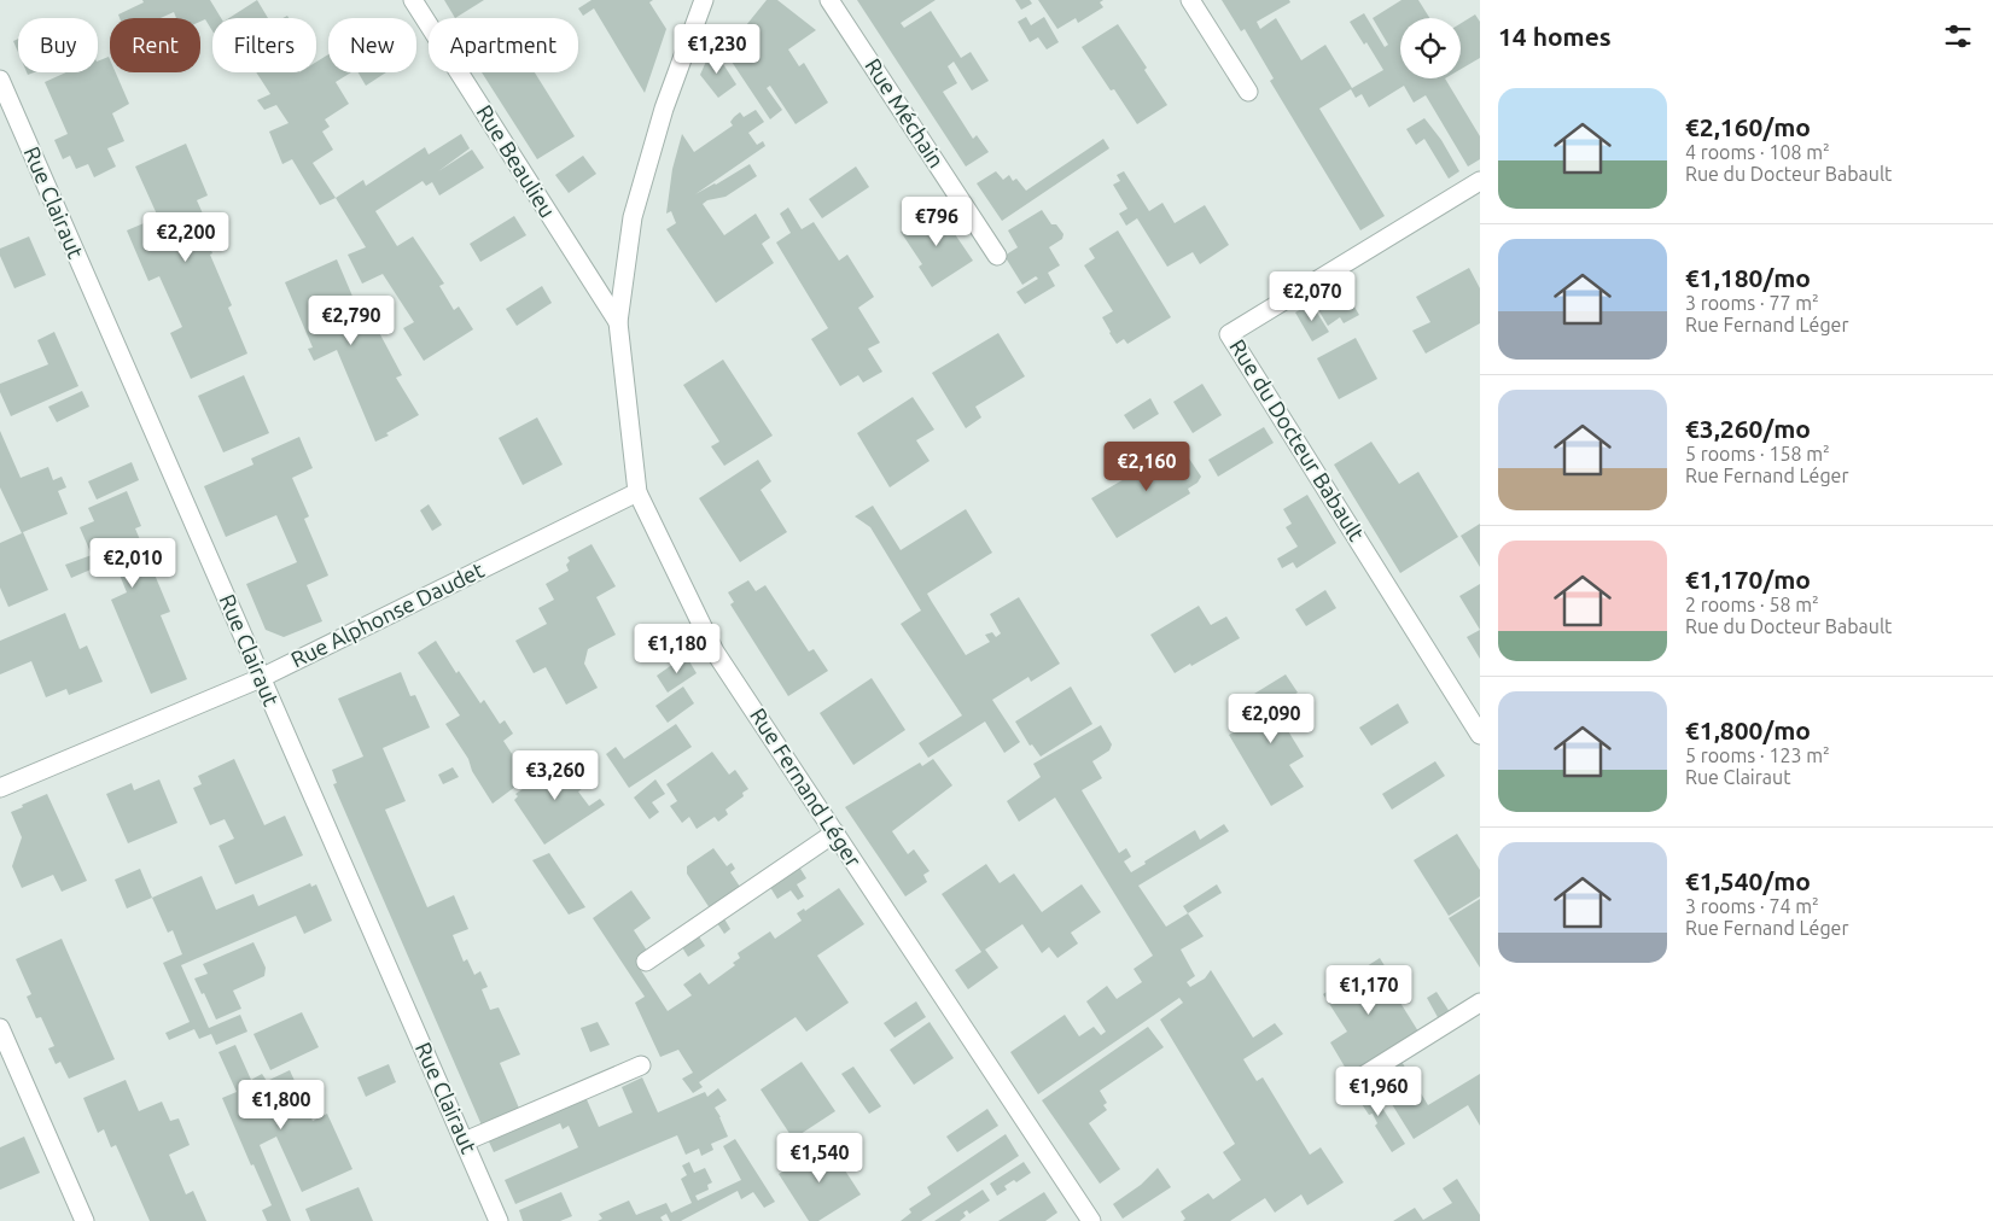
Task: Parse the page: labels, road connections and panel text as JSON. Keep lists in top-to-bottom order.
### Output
{
  "streets": {
    "street": [
      "Rue Méchain",
      "Rue Beaulieu",
      "Rue Clairaut",
      "Rue du Docteur Babault",
      "Rue Alphonse Daudet",
      "Rue Fernand Léger"
    ]
  },
  "crossings": [
    ["Rue Beaulieu", "Rue Fernand Léger"],
    ["Rue Clairaut", "Rue Alphonse Daudet"],
    ["Rue Alphonse Daudet", "Rue Fernand Léger"]
  ],
  "page": {
    "heading": "14 homes",
    "chip": [
      "Buy",
      "Rent",
      "Filters",
      "New",
      "Apartment"
    ],
    "price": [
      "€1,230",
      "€796",
      "€2,200",
      "€2,070",
      "€2,790",
      "€2,160",
      "€2,010",
      "€1,180",
      "€2,090",
      "€3,260",
      "€1,170",
      "€1,960",
      "€1,800",
      "€1,540"
    ],
    "list": [
      {
        "name": "€2,160/mo",
        "note": "4 rooms · 108 m² · Rue du Docteur Babault"
      },
      {
        "name": "€1,180/mo",
        "note": "3 rooms · 77 m² · Rue Fernand Léger"
      },
      {
        "name": "€3,260/mo",
        "note": "5 rooms · 158 m² · Rue Fernand Léger"
      },
      {
        "name": "€1,170/mo",
        "note": "2 rooms · 58 m² · Rue du Docteur Babault"
      },
      {
        "name": "€1,800/mo",
        "note": "5 rooms · 123 m² · Rue Clairaut"
      },
      {
        "name": "€1,540/mo",
        "note": "3 rooms · 74 m² · Rue Fernand Léger"
      }
    ]
  }
}
